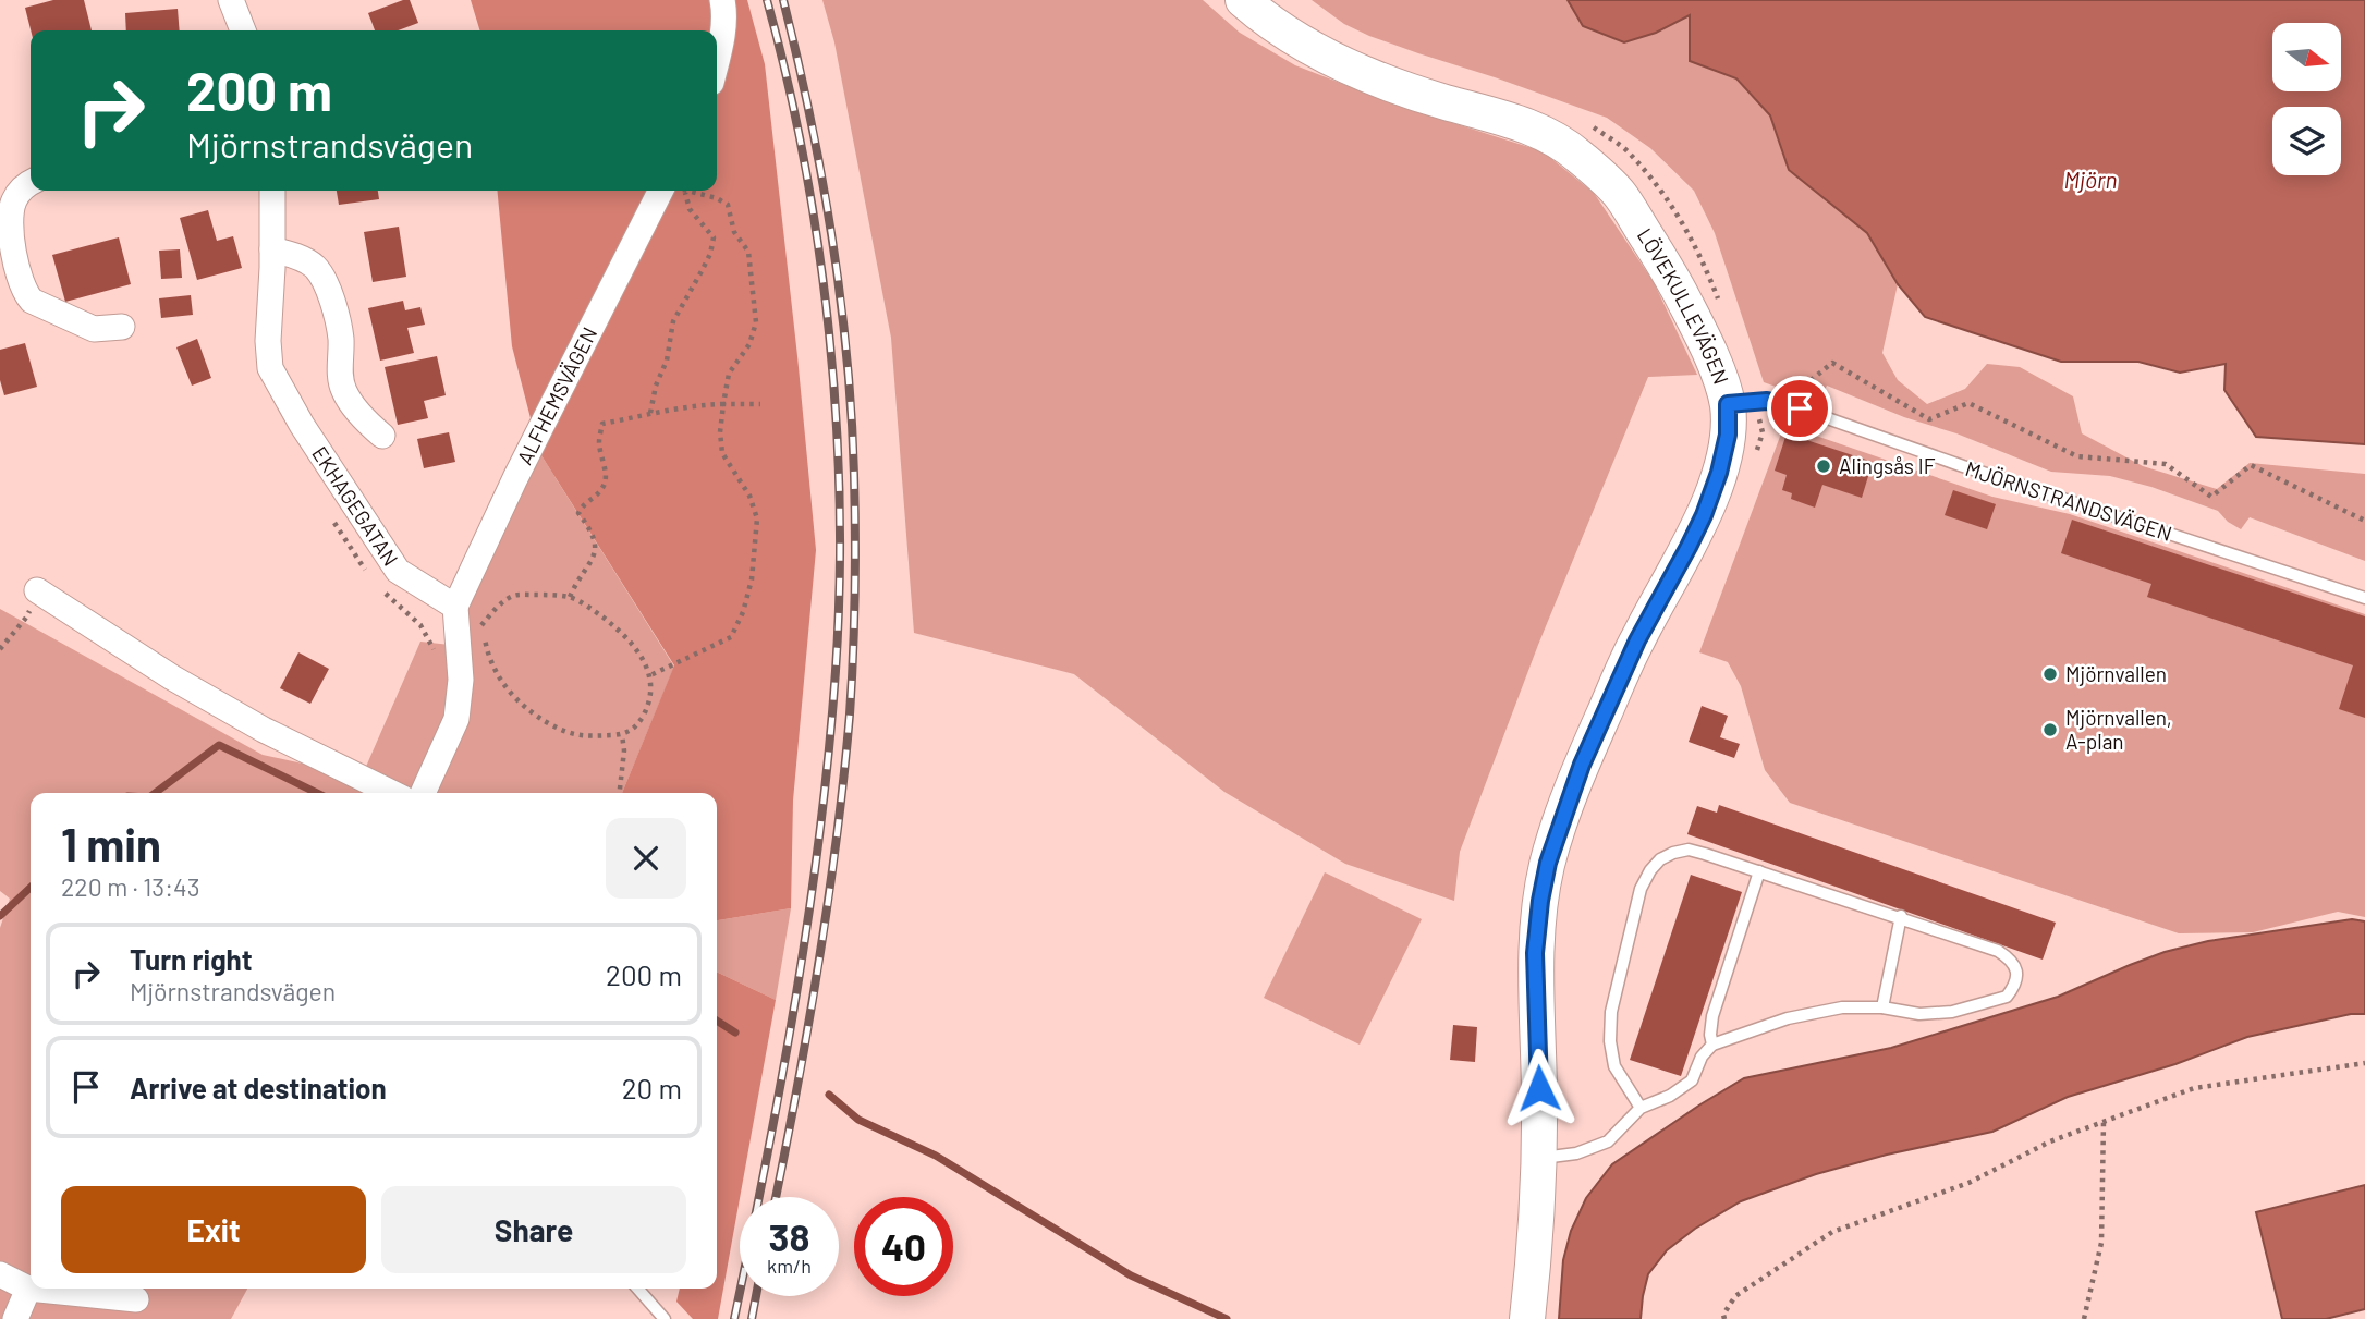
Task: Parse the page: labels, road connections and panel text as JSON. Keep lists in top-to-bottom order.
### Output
{
  "streets": {
    "street": ["LÖVEKULLEVÄGEN", "ALFHEMSVÄGEN", "EKHAGEGATAN"],
    "lane": ["MJÖRNSTRANDSVÄGEN"]
  },
  "crossings": [
    ["LÖVEKULLEVÄGEN", "MJÖRNSTRANDSVÄGEN"],
    ["ALFHEMSVÄGEN", "EKHAGEGATAN"]
  ],
  "water": ["Mjörn"],
  "places": ["Alingsås IF", "Mjörnvallen", "Mjörnvallen, A-plan"],
  "north": "right",
  "page": {
    "turn": ["200 m", "Mjörnstrandsvägen"],
    "heading": ["1 min", "220 m · 13:43"],
    "list": [
      {
        "name": "Turn right",
        "note": "Mjörnstrandsvägen",
        "value": "200 m"
      },
      {
        "name": "Arrive at destination",
        "value": "20 m"
      }
    ],
    "buttons": ["Exit", "Share"],
    "speed": "38 km/h",
    "limit": "40"
  }
}
